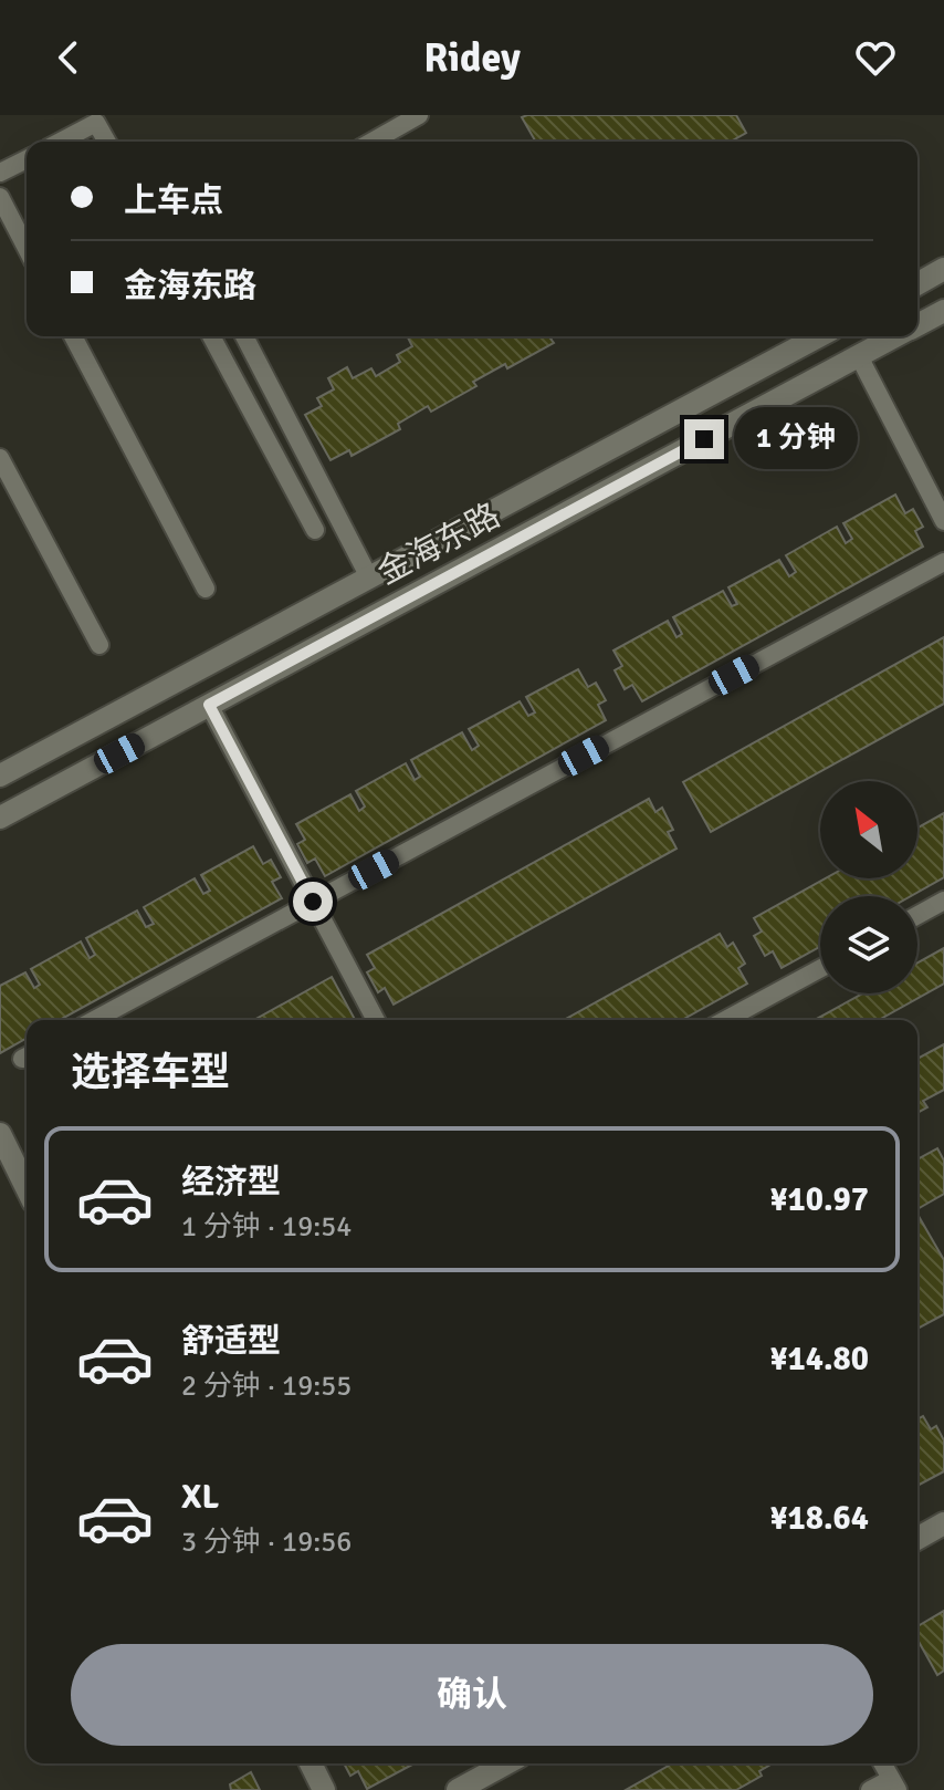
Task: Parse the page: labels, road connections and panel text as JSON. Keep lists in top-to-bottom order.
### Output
{
  "streets": {
    "main road": ["金海东路"]
  },
  "north": "top left",
  "page": {
    "header": "Ridey",
    "banner": ["上车点", "金海东路"],
    "bubble": "1 分钟",
    "heading": "选择车型",
    "list": [
      {
        "name": "经济型",
        "note": "1 分钟 · 19:54",
        "value": "¥10.97"
      },
      {
        "name": "舒适型",
        "note": "2 分钟 · 19:55",
        "value": "¥14.80"
      },
      {
        "name": "XL",
        "note": "3 分钟 · 19:56",
        "value": "¥18.64"
      }
    ],
    "buttons": "确认"
  }
}
